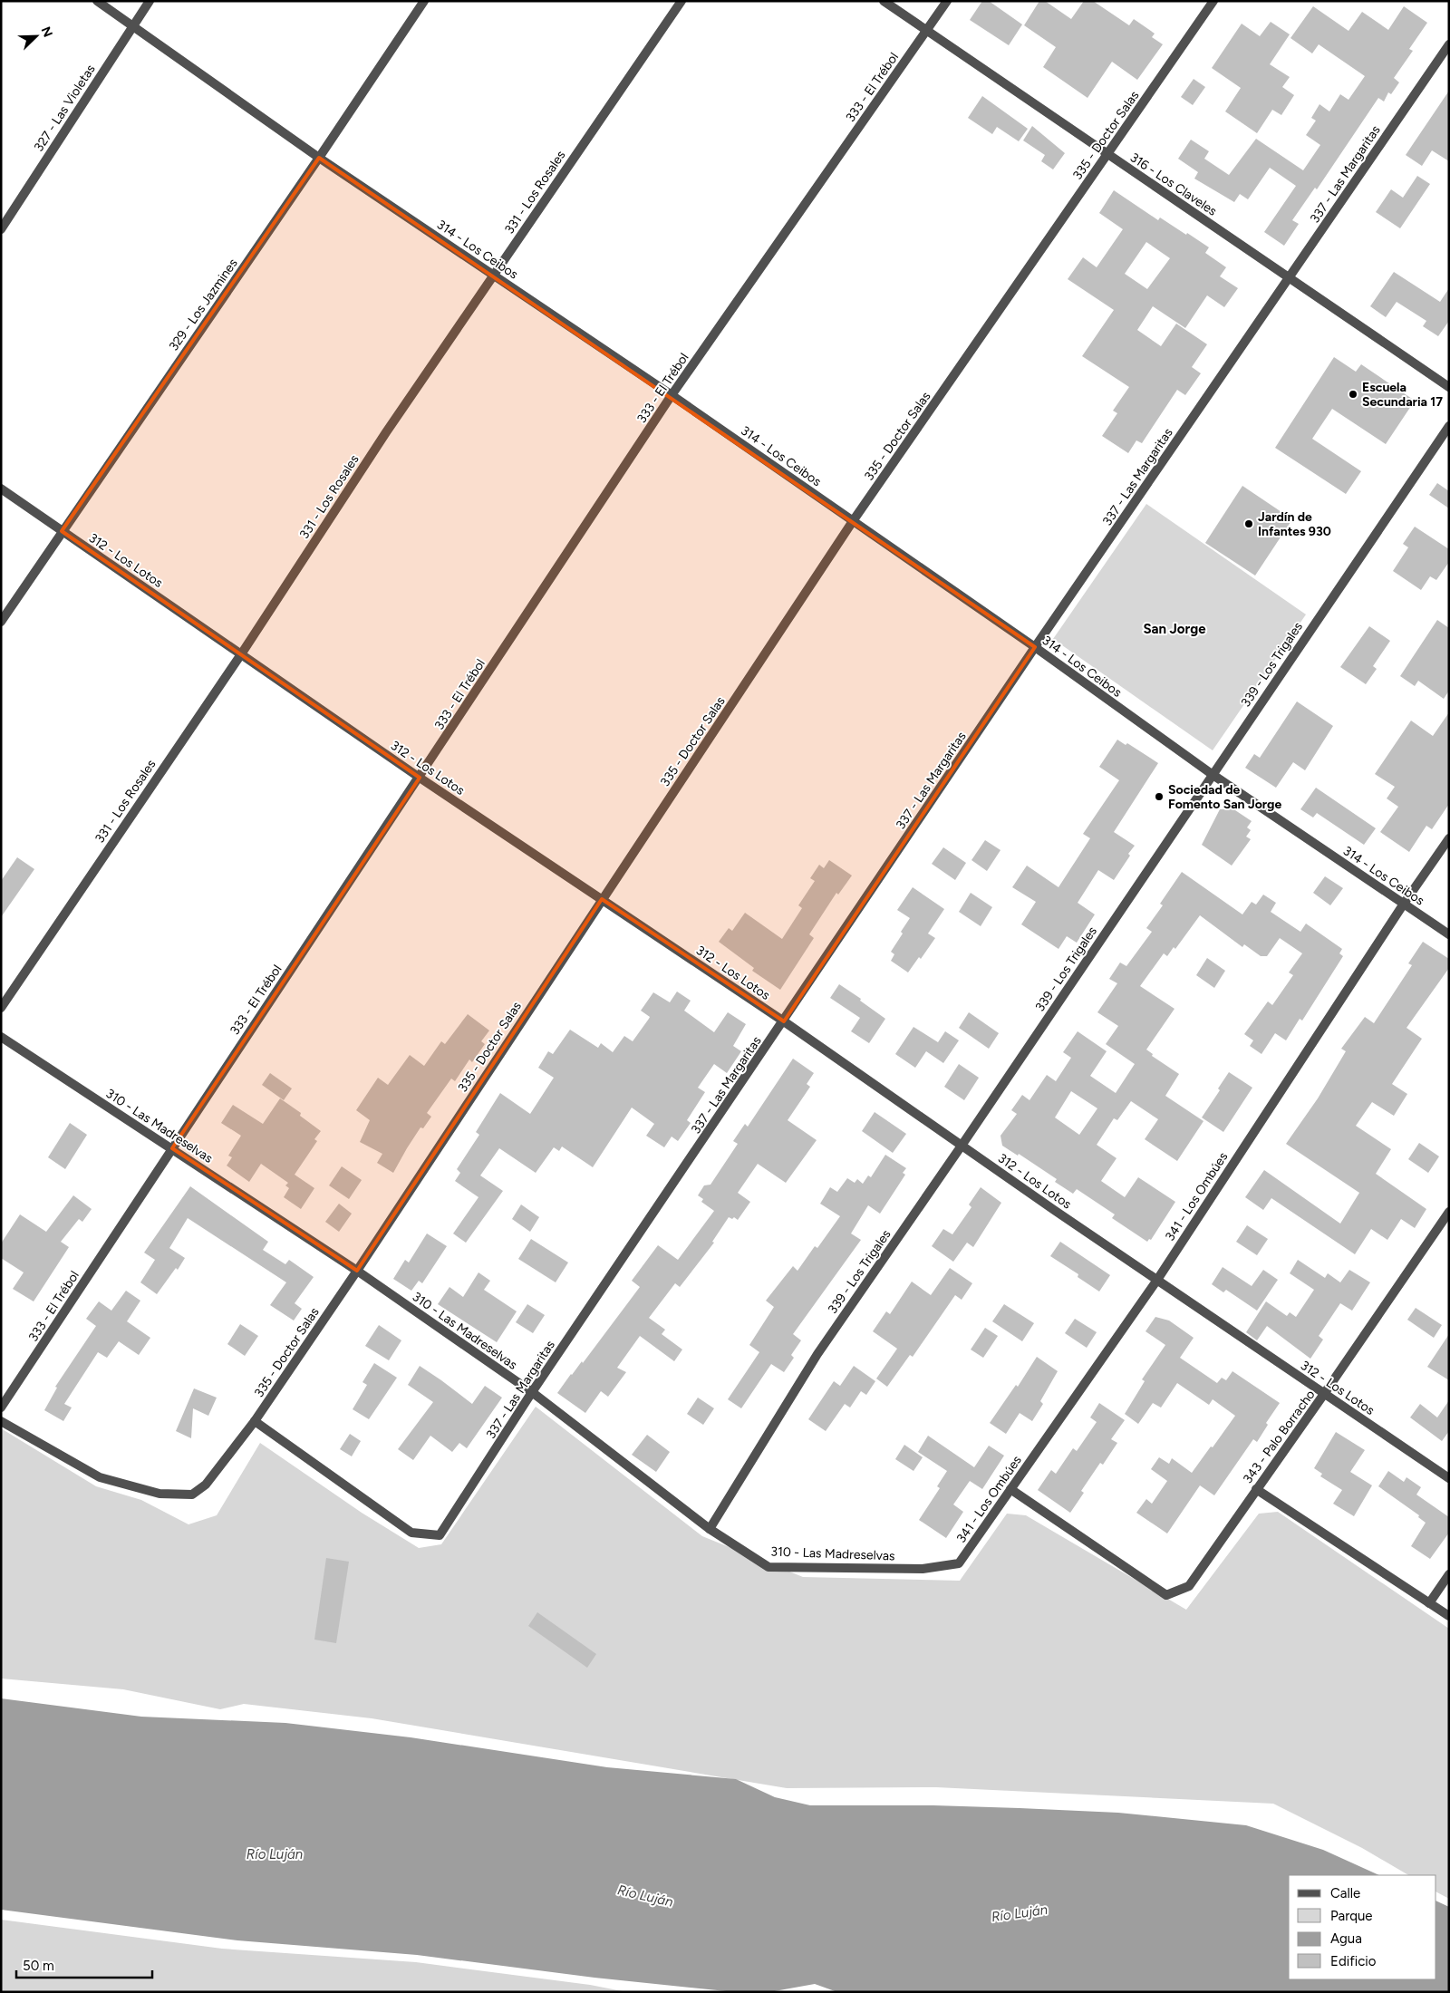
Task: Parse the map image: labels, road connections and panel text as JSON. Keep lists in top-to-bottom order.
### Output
{
  "streets": {
    "street": [
      "333 - El Trébol",
      "327 - Las Violetas",
      "335 - Doctor Salas",
      "337 - Las Margaritas",
      "316 - Los Claveles",
      "331 - Los Rosales",
      "314 - Los Ceibos",
      "329 - Los Jazmines",
      "312 - Los Lotos",
      "339 - Los Trigales",
      "310 - Las Madreselvas",
      "341 - Los Ombúes",
      "343 - Palo Borracho"
    ]
  },
  "crossings": [
    ["333 - El Trébol", "316 - Los Claveles"],
    ["333 - El Trébol", "314 - Los Ceibos"],
    ["333 - El Trébol", "312 - Los Lotos"],
    ["333 - El Trébol", "310 - Las Madreselvas"],
    ["327 - Las Violetas", "314 - Los Ceibos"],
    ["335 - Doctor Salas", "337 - Las Margaritas"],
    ["335 - Doctor Salas", "316 - Los Claveles"],
    ["335 - Doctor Salas", "314 - Los Ceibos"],
    ["335 - Doctor Salas", "312 - Los Lotos"],
    ["335 - Doctor Salas", "310 - Las Madreselvas"],
    ["337 - Las Margaritas", "316 - Los Claveles"],
    ["337 - Las Margaritas", "314 - Los Ceibos"],
    ["337 - Las Margaritas", "312 - Los Lotos"],
    ["337 - Las Margaritas", "310 - Las Madreselvas"],
    ["331 - Los Rosales", "314 - Los Ceibos"],
    ["331 - Los Rosales", "312 - Los Lotos"],
    ["314 - Los Ceibos", "329 - Los Jazmines"],
    ["314 - Los Ceibos", "339 - Los Trigales"],
    ["314 - Los Ceibos", "341 - Los Ombúes"],
    ["329 - Los Jazmines", "312 - Los Lotos"],
    ["312 - Los Lotos", "339 - Los Trigales"],
    ["312 - Los Lotos", "341 - Los Ombúes"],
    ["312 - Los Lotos", "343 - Palo Borracho"],
    ["339 - Los Trigales", "310 - Las Madreselvas"],
    ["310 - Las Madreselvas", "341 - Los Ombúes"],
    ["341 - Los Ombúes", "343 - Palo Borracho"]
  ],
  "districts": ["San Jorge"],
  "water": ["Río Luján"],
  "places": ["Escuela Secundaria 17", "Jardín de Infantes 930", "Sociedad de Fomento San Jorge"],
  "legend": [
    "Calle",
    "Parque",
    "Agua",
    "Edificio"
  ],
  "scale_bar": "50 m",
  "north": "top right"
}
